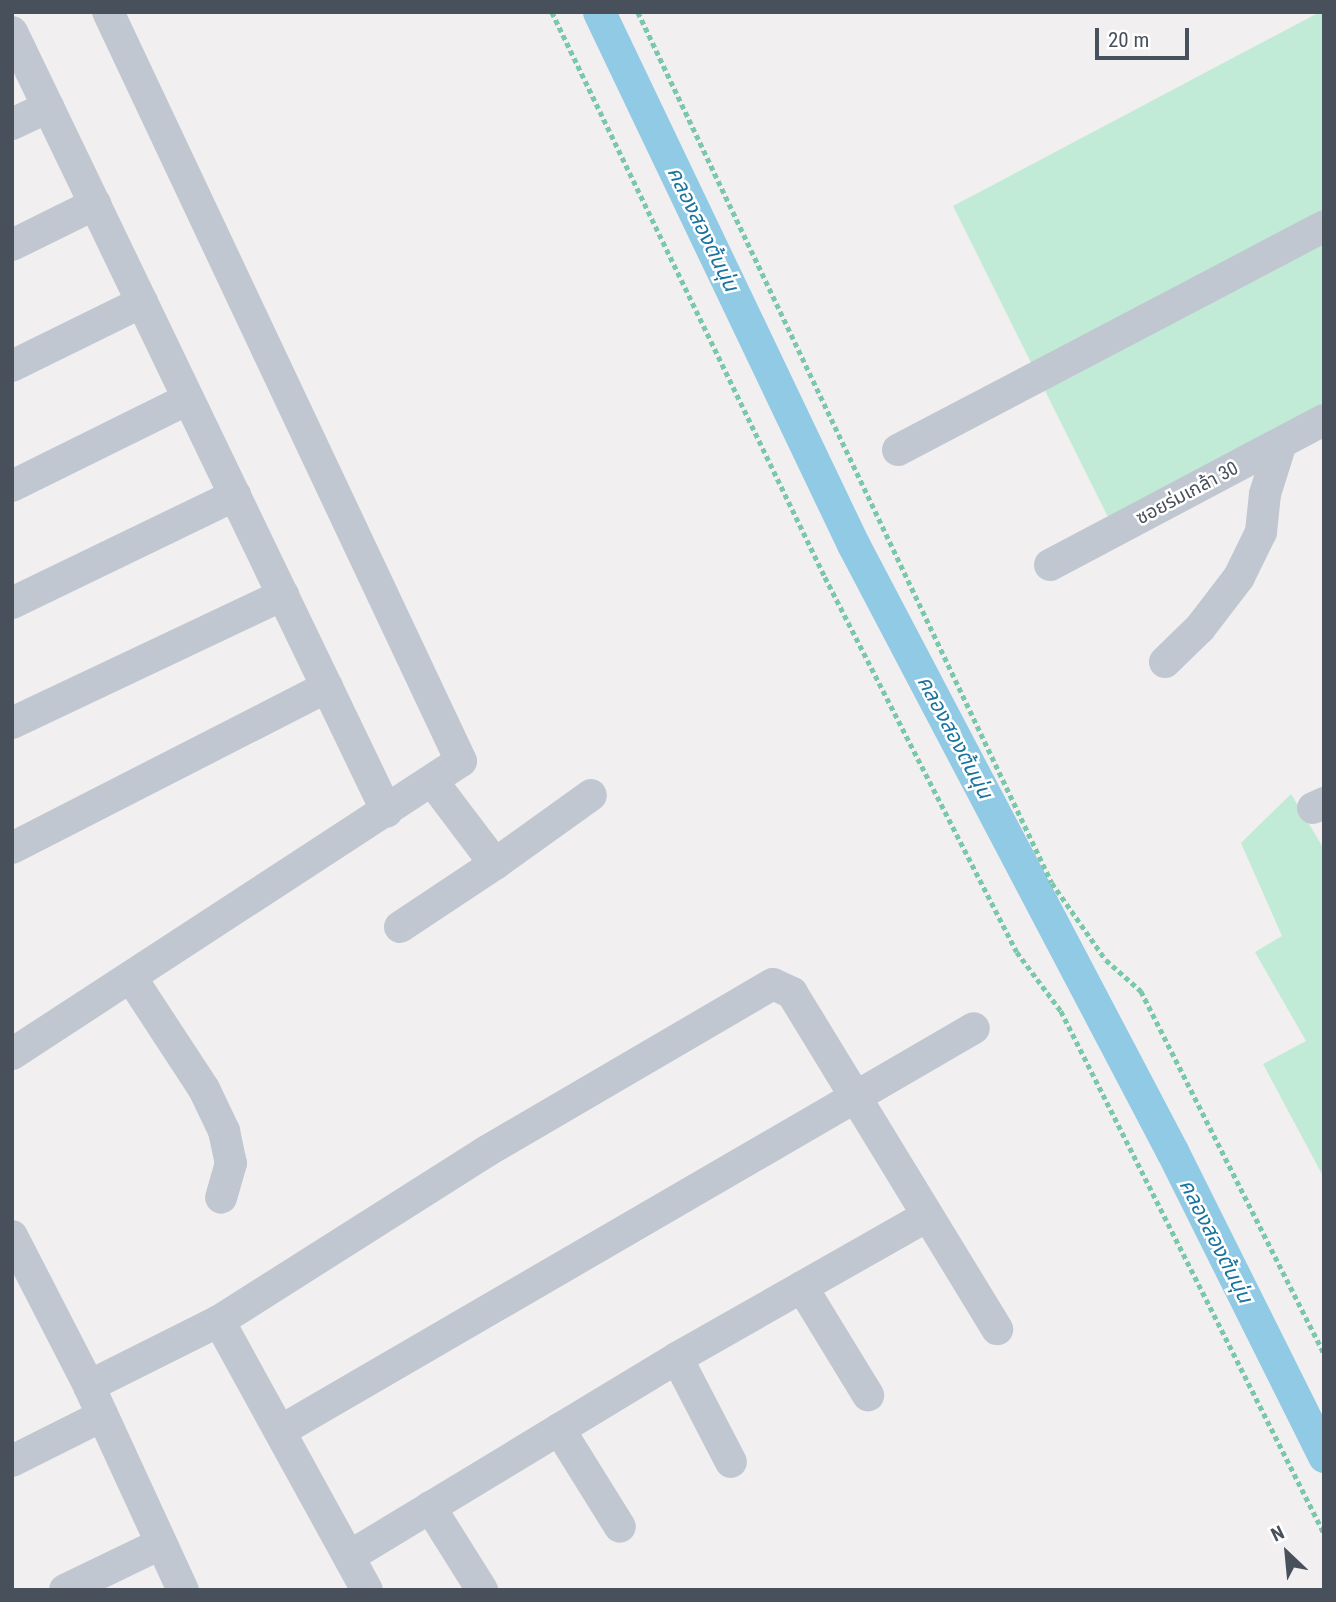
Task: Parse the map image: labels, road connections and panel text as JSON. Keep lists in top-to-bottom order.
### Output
{
  "streets": {
    "street": ["ซอยร่มเกล้า 30"]
  },
  "water": ["คลองสองต้นนุ่น"],
  "scale_bar": "20 m",
  "north": "top left"
}
